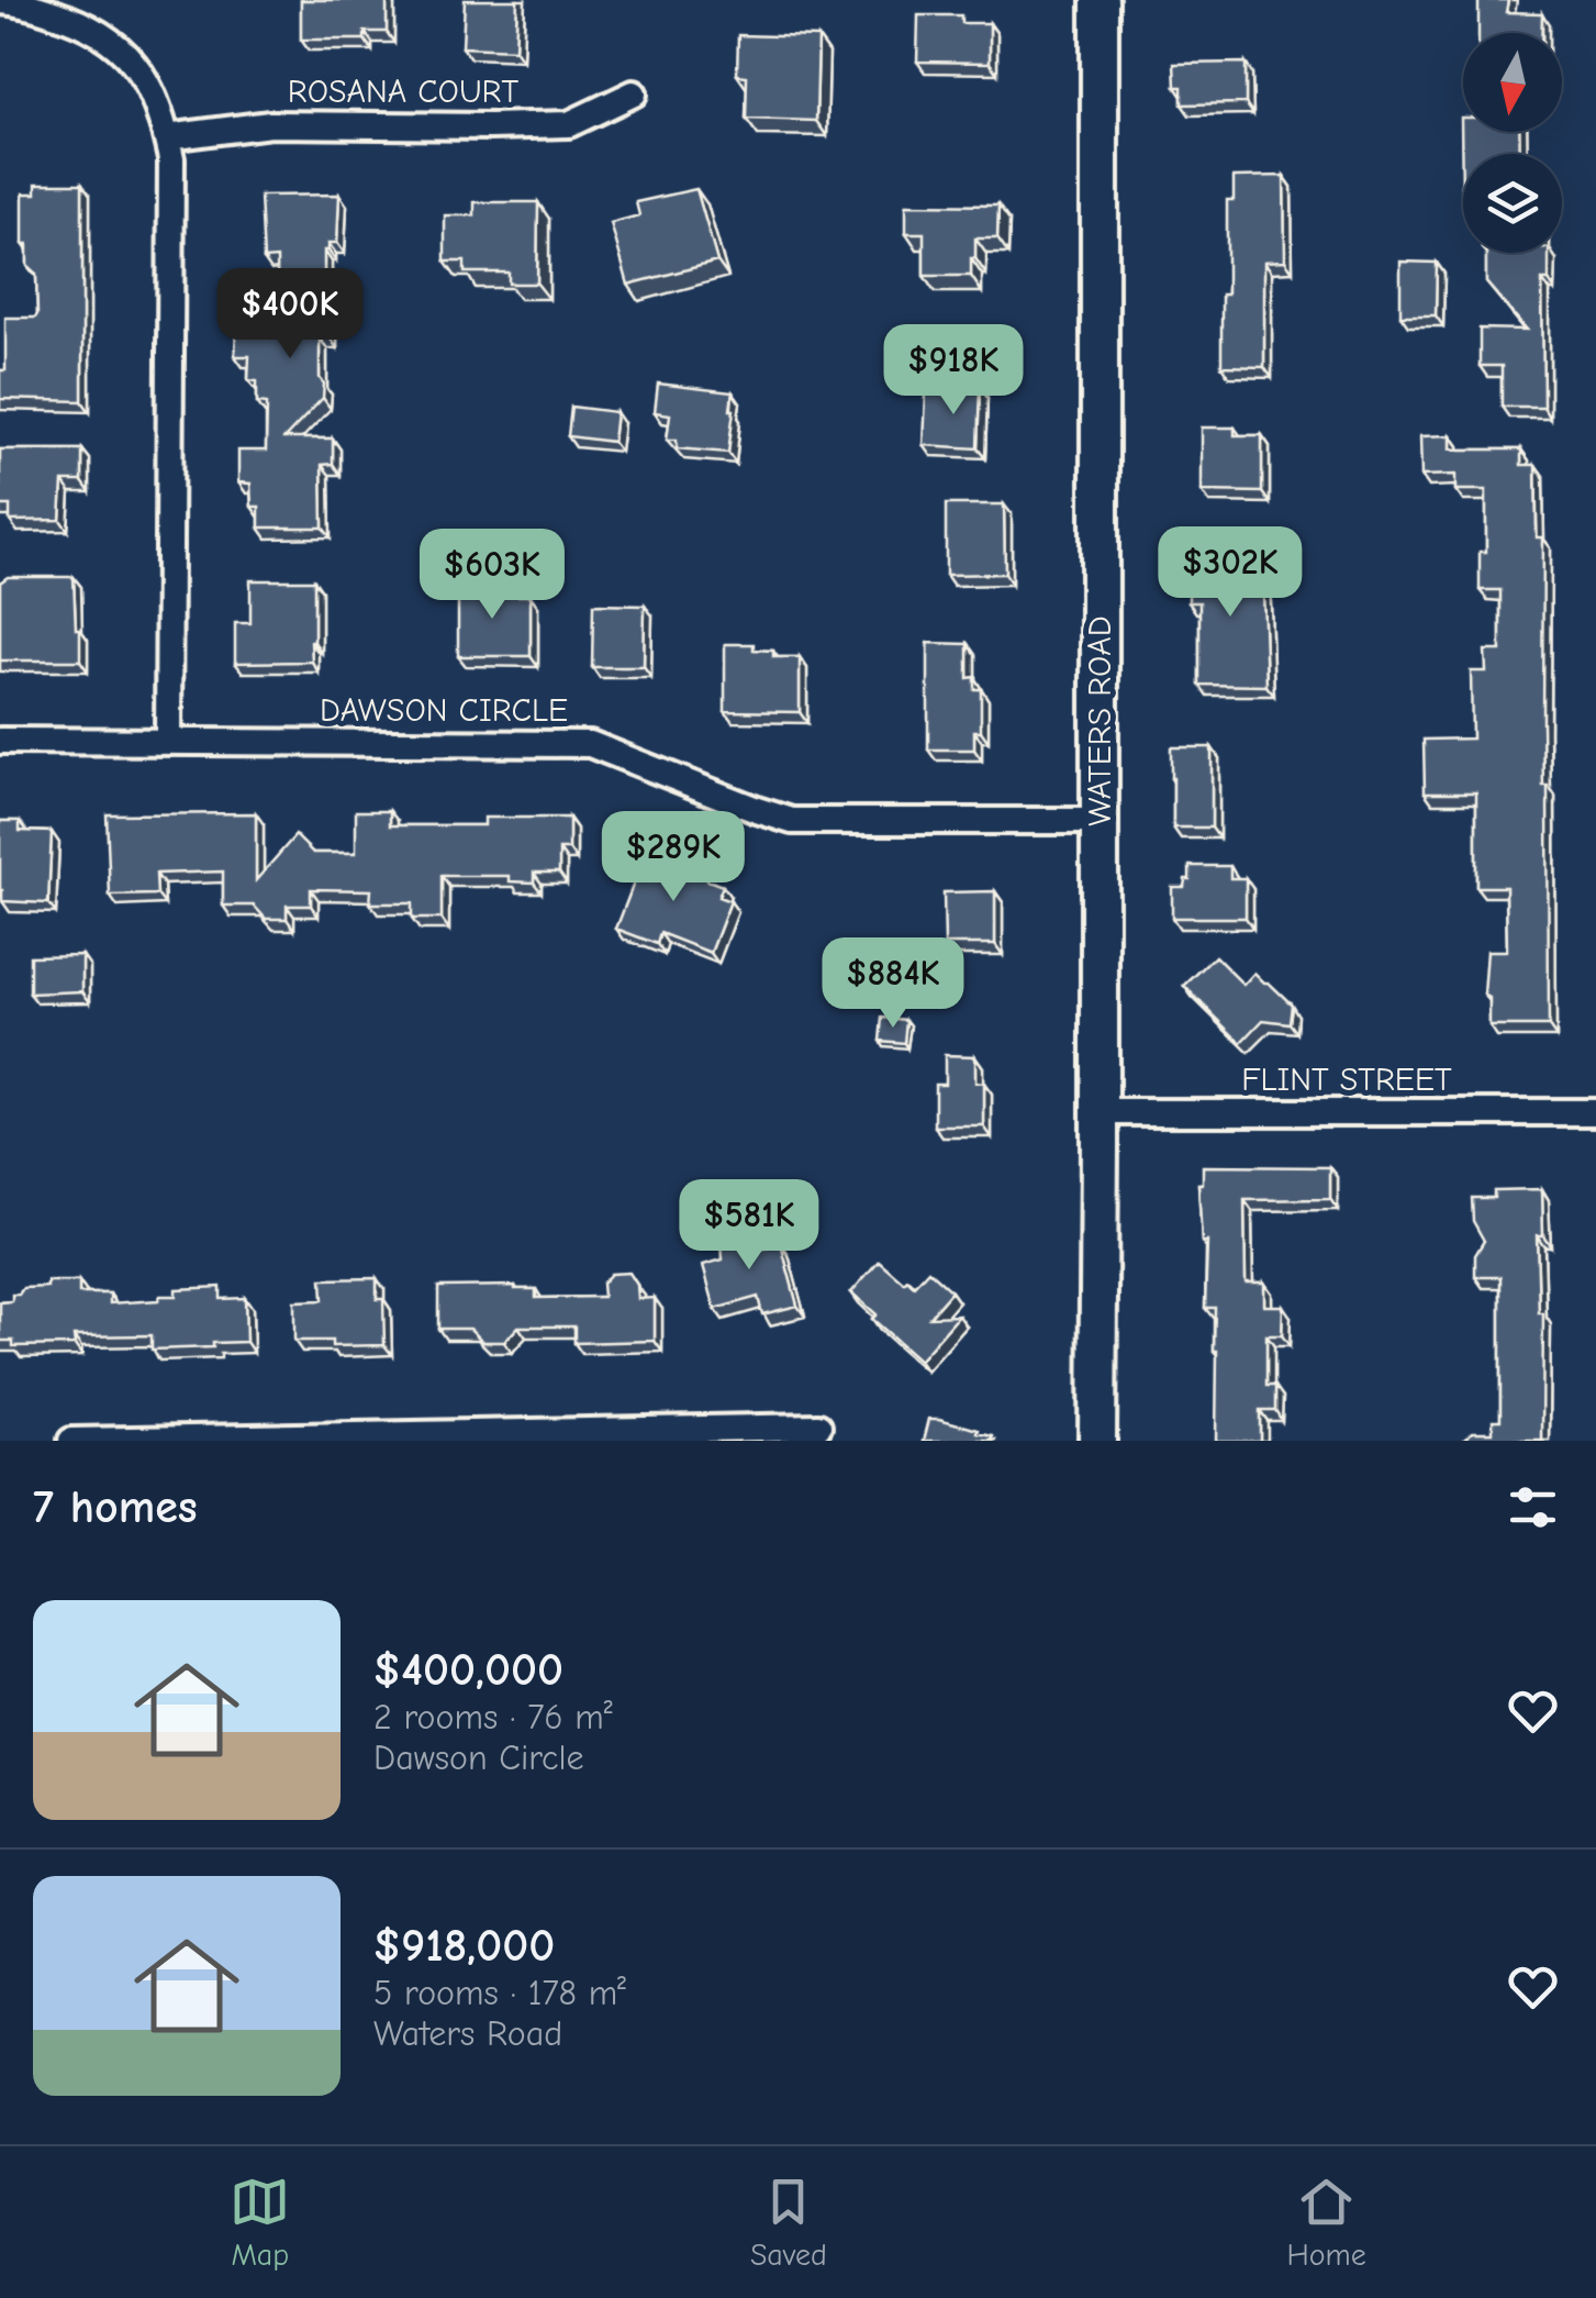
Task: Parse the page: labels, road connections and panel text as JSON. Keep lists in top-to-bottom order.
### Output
{
  "streets": {
    "street": [
      "ROSANA COURT",
      "DAWSON CIRCLE",
      "WATERS ROAD",
      "FLINT STREET"
    ]
  },
  "crossings": [
    ["DAWSON CIRCLE", "WATERS ROAD"],
    ["WATERS ROAD", "FLINT STREET"]
  ],
  "north": "bottom",
  "page": {
    "price": [
      "$400K",
      "$918K",
      "$302K",
      "$603K",
      "$289K",
      "$884K",
      "$581K"
    ],
    "heading": "7 homes",
    "list": [
      {
        "name": "$400,000",
        "note": "2 rooms · 76 m² · Dawson Circle"
      },
      {
        "name": "$918,000",
        "note": "5 rooms · 178 m² · Waters Road"
      }
    ],
    "tabs": ["Map", "Saved", "Home"]
  }
}
